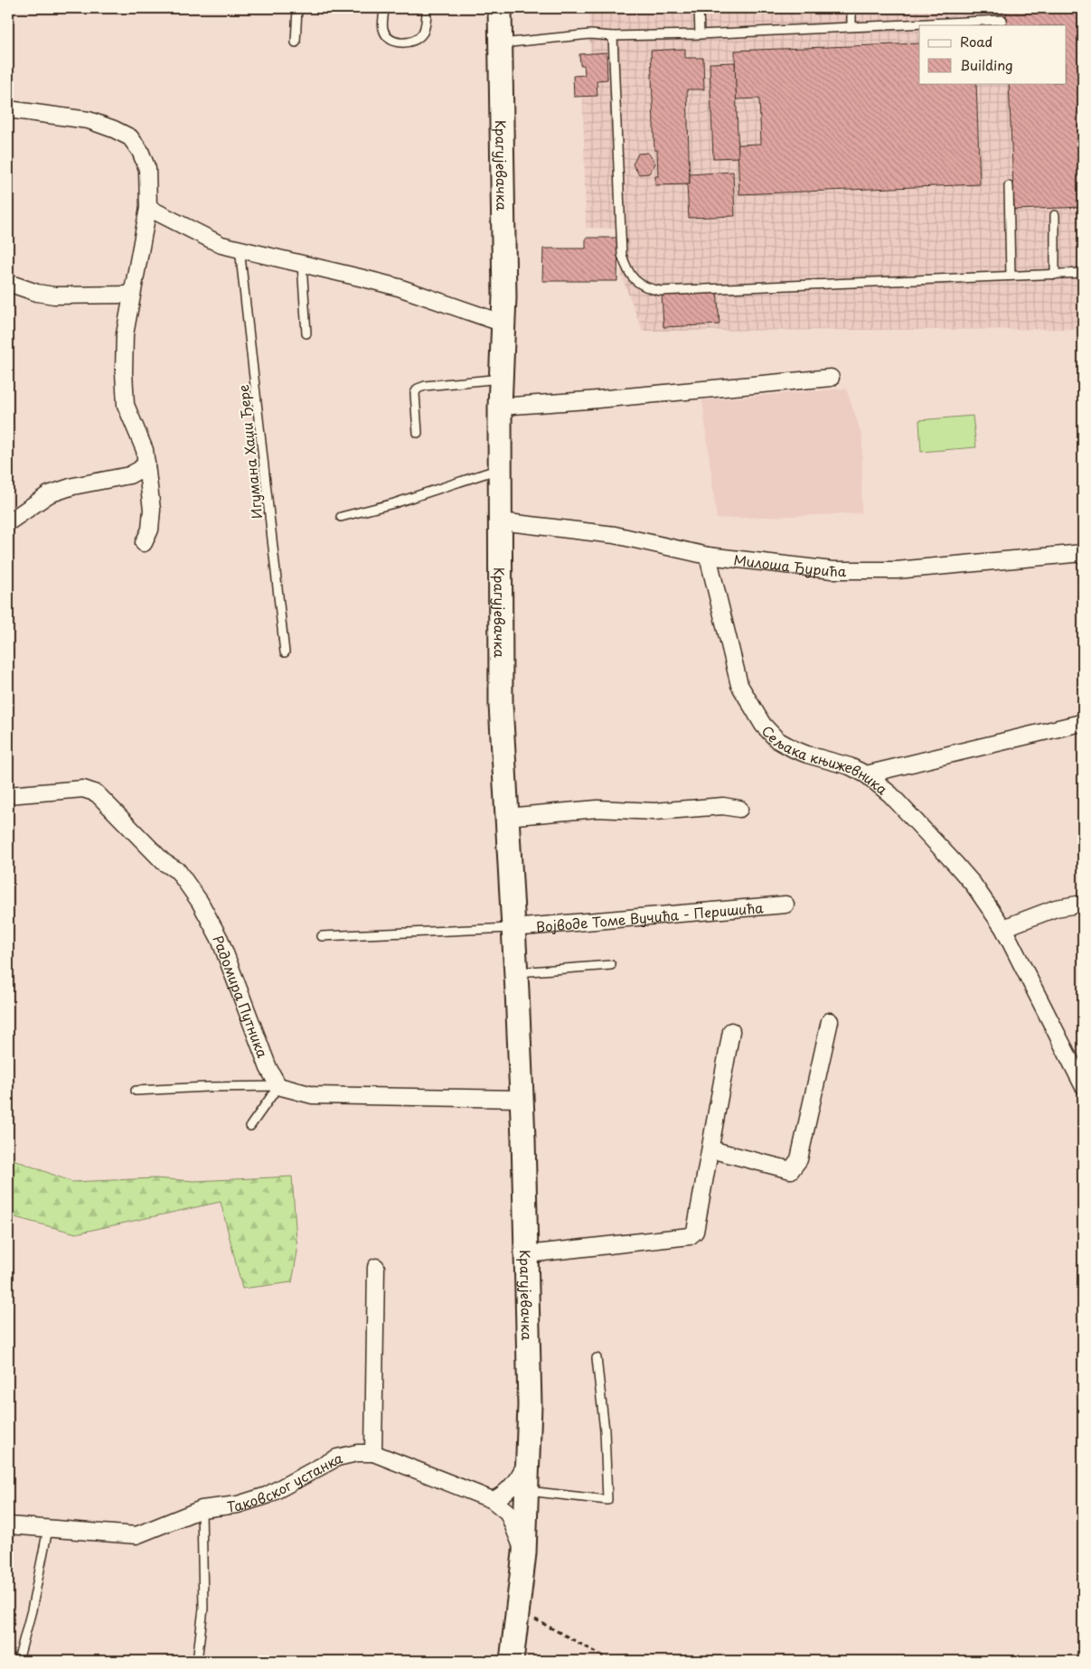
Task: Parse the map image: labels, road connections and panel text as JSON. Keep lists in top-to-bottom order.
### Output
{
  "streets": {
    "main road": ["Крагујевачка"],
    "street": [
      "Милоша Ђурића",
      "Сељака књижевника",
      "Војводе Томе Вучића - Перишића",
      "Радомира Путника",
      "Таковског устанка"
    ],
    "lane": ["Игумана Хаџи Ђере"]
  },
  "crossings": [
    ["Крагујевачка", "Милоша Ђурића"],
    ["Крагујевачка", "Војводе Томе Вучића - Перишића"],
    ["Крагујевачка", "Таковског устанка"],
    ["Милоша Ђурића", "Сељака књижевника"]
  ],
  "legend": ["Road", "Building"]
}
